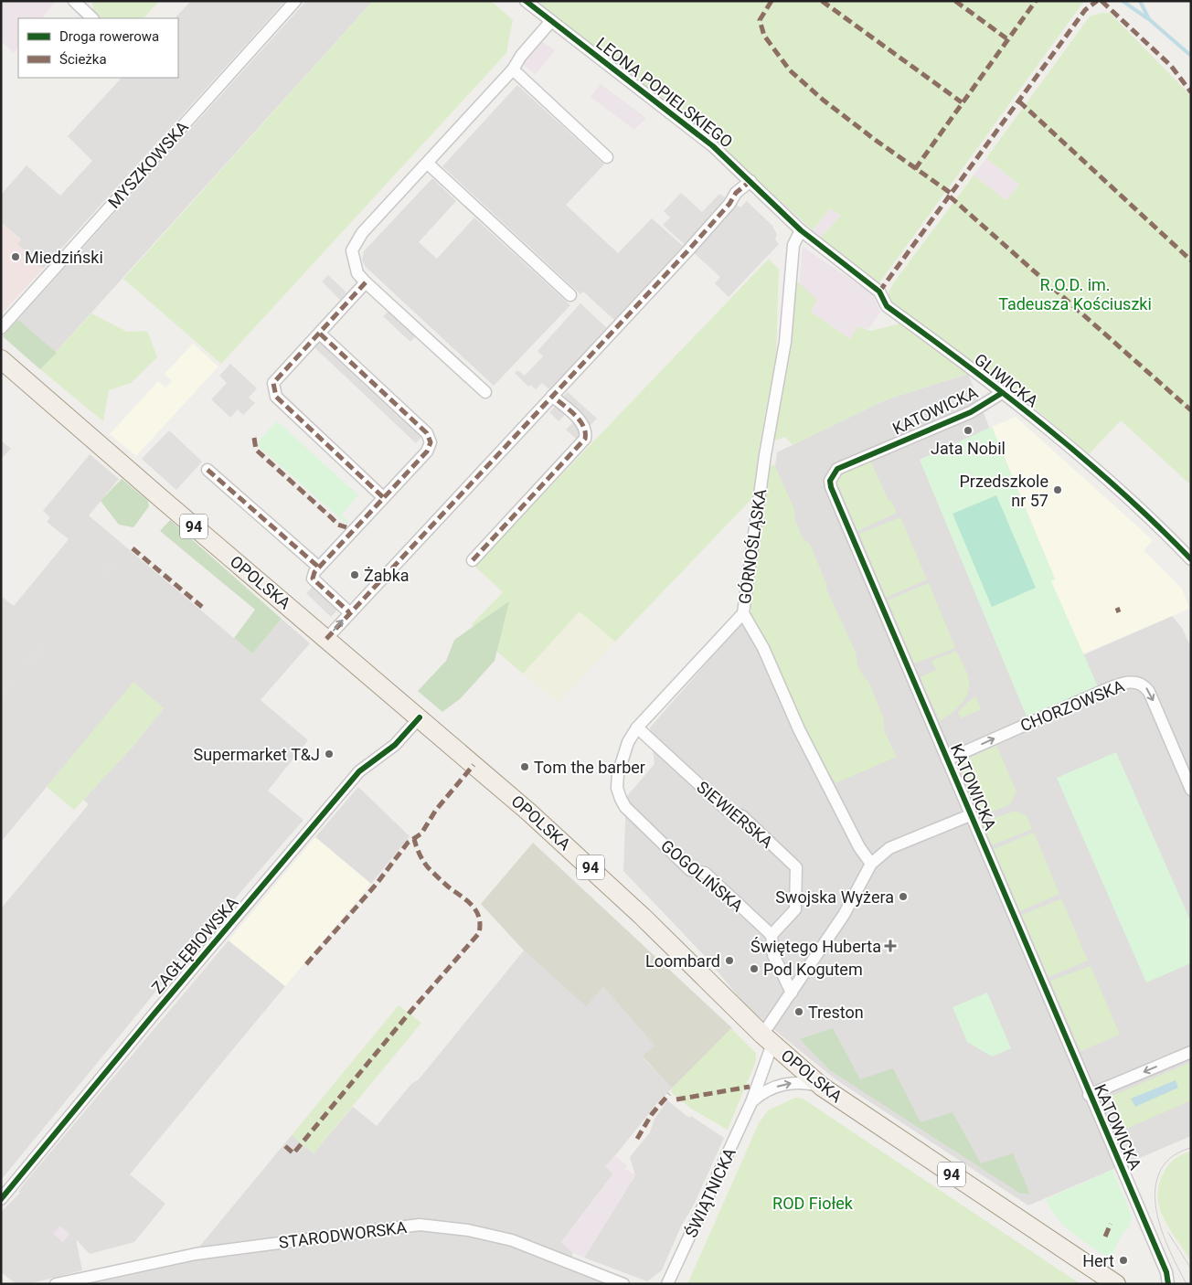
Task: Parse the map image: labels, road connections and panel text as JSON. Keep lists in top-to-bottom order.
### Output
{
  "streets": {
    "main road": ["94", "OPOLSKA"],
    "street": [
      "LEONA POPIELSKIEGO",
      "MYSZKOWSKA",
      "GLIWICKA",
      "KATOWICKA",
      "GÓRNOŚLĄSKA",
      "CHORZOWSKA",
      "SIEWIERSKA",
      "GOGOLIŃSKA",
      "ZAGŁĘBIOWSKA",
      "ŚWIĄTNICKA",
      "STARODWORSKA"
    ]
  },
  "crossings": [
    ["LEONA POPIELSKIEGO", "GLIWICKA"],
    ["LEONA POPIELSKIEGO", "GÓRNOŚLĄSKA"],
    ["GLIWICKA", "KATOWICKA"],
    ["GLIWICKA", "GÓRNOŚLĄSKA"],
    ["KATOWICKA", "CHORZOWSKA"],
    ["KATOWICKA", "ŚWIĄTNICKA"],
    ["GÓRNOŚLĄSKA", "GOGOLIŃSKA"],
    ["GÓRNOŚLĄSKA", "ŚWIĄTNICKA"],
    ["OPOLSKA", "ZAGŁĘBIOWSKA"],
    ["OPOLSKA", "ŚWIĄTNICKA"],
    ["SIEWIERSKA", "GOGOLIŃSKA"]
  ],
  "parks": ["R.O.D. im. Tadeusza Kościuszki", "ROD Fiołek"],
  "places": {
    "other": [
      "Miedziński",
      "Jata Nobil",
      "Przedszkole nr 57",
      "Żabka",
      "Supermarket T&J",
      "Tom the barber",
      "Swojska Wyżera",
      "Loombard",
      "Pod Kogutem",
      "Treston",
      "Hert"
    ],
    "health": ["Świętego Huberta"]
  },
  "legend": ["Droga rowerowa", "Ścieżka"]
}
